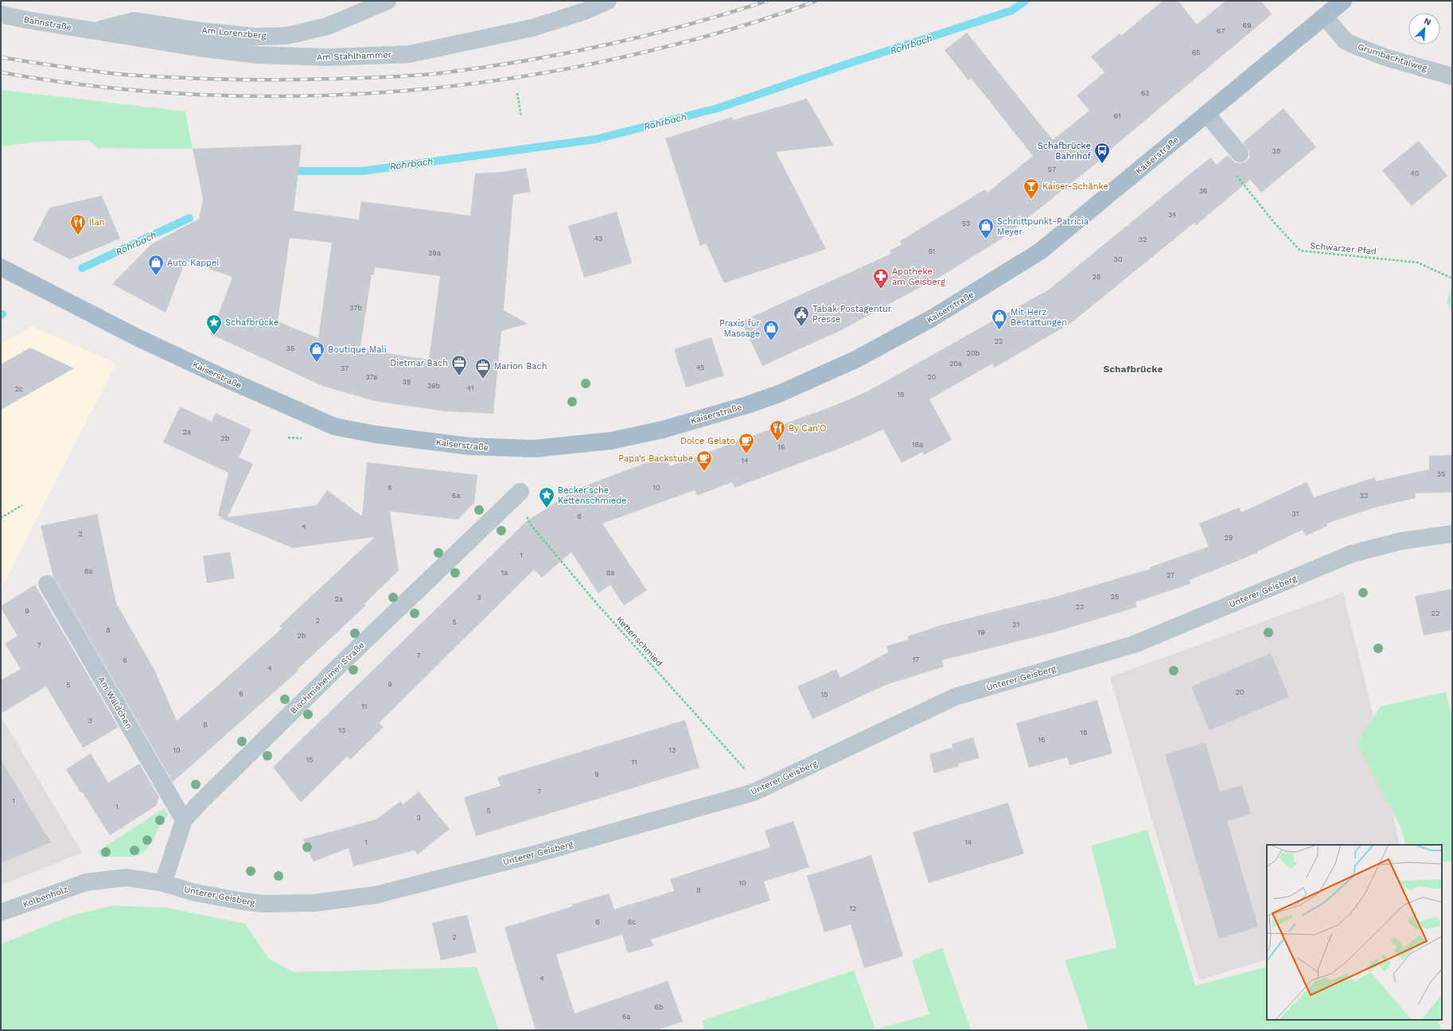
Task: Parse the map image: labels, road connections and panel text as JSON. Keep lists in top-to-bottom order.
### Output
{
  "streets": {
    "main road": ["Kaiserstraße"],
    "street": [
      "Bahnstraße",
      "Am Lorenzberg",
      "Am Stahlhammer",
      "Grumbachtalweg",
      "Unterer Geisberg",
      "Bischmisheimer Straße",
      "Am Wäldchen",
      "Kolbenholz"
    ],
    "path": ["Schwarzer Pfad", "Kettenschmied"]
  },
  "crossings": [
    ["Bahnstraße", "Am Lorenzberg"],
    ["Bahnstraße", "Am Stahlhammer"],
    ["Am Lorenzberg", "Am Stahlhammer"],
    ["Grumbachtalweg", "Kaiserstraße"],
    ["Unterer Geisberg", "Bischmisheimer Straße"],
    ["Unterer Geisberg", "Kolbenholz"],
    ["Bischmisheimer Straße", "Am Wäldchen"]
  ],
  "districts": ["Schafbrücke"],
  "water": ["Rohrbach"],
  "places": {
    "bus stop": ["Schafbrücke Bahnhof"],
    "bar": ["Kaiser-Schänke"],
    "restaurant": ["Ilan", "By Can‘O"],
    "shop": [
      "Schnittpunkt-Patricia Meyer",
      "Auto Kappel",
      "Mit Herz Bestattungen",
      "Praxis für Massage",
      "Boutique Mali"
    ],
    "pharmacy": ["Apotheke am Geisberg"],
    "public building": ["Tabak Postagentur Presse"],
    "place": ["Schafbrücke", "Becker'sche Kettenschmiede"],
    "office": ["Dietmar Bach", "Marion Bach"],
    "cafe": ["Dolce Gelato", "Papa's Backstube"]
  },
  "house_numbers": [
    "69",
    "67",
    "65",
    "63",
    "61",
    "38",
    "57",
    "40",
    "36",
    "34",
    "53",
    "43",
    "32",
    "51",
    "39a",
    "30",
    "28",
    "37b",
    "22",
    "35",
    "20b",
    "20a",
    "45",
    "37",
    "37a",
    "20",
    "39",
    "39b",
    "41",
    "2c",
    "18",
    "2a",
    "2b",
    "18a",
    "16",
    "14",
    "35",
    "6",
    "10",
    "6a",
    "33",
    "31",
    "8",
    "4",
    "2",
    "29",
    "1",
    "8a",
    "1a",
    "8a",
    "27",
    "25",
    "3",
    "2a",
    "23",
    "9",
    "22",
    "2",
    "5",
    "21",
    "8",
    "19",
    "2b",
    "7",
    "7",
    "17",
    "6",
    "4",
    "9",
    "5",
    "20",
    "6",
    "15",
    "11",
    "3",
    "8",
    "13",
    "18",
    "16",
    "10",
    "13",
    "15",
    "11",
    "9",
    "7",
    "1",
    "1",
    "5",
    "3",
    "1",
    "14",
    "10",
    "8",
    "12",
    "6",
    "6c",
    "2",
    "4",
    "6b",
    "6a"
  ],
  "north": "top right"
}
